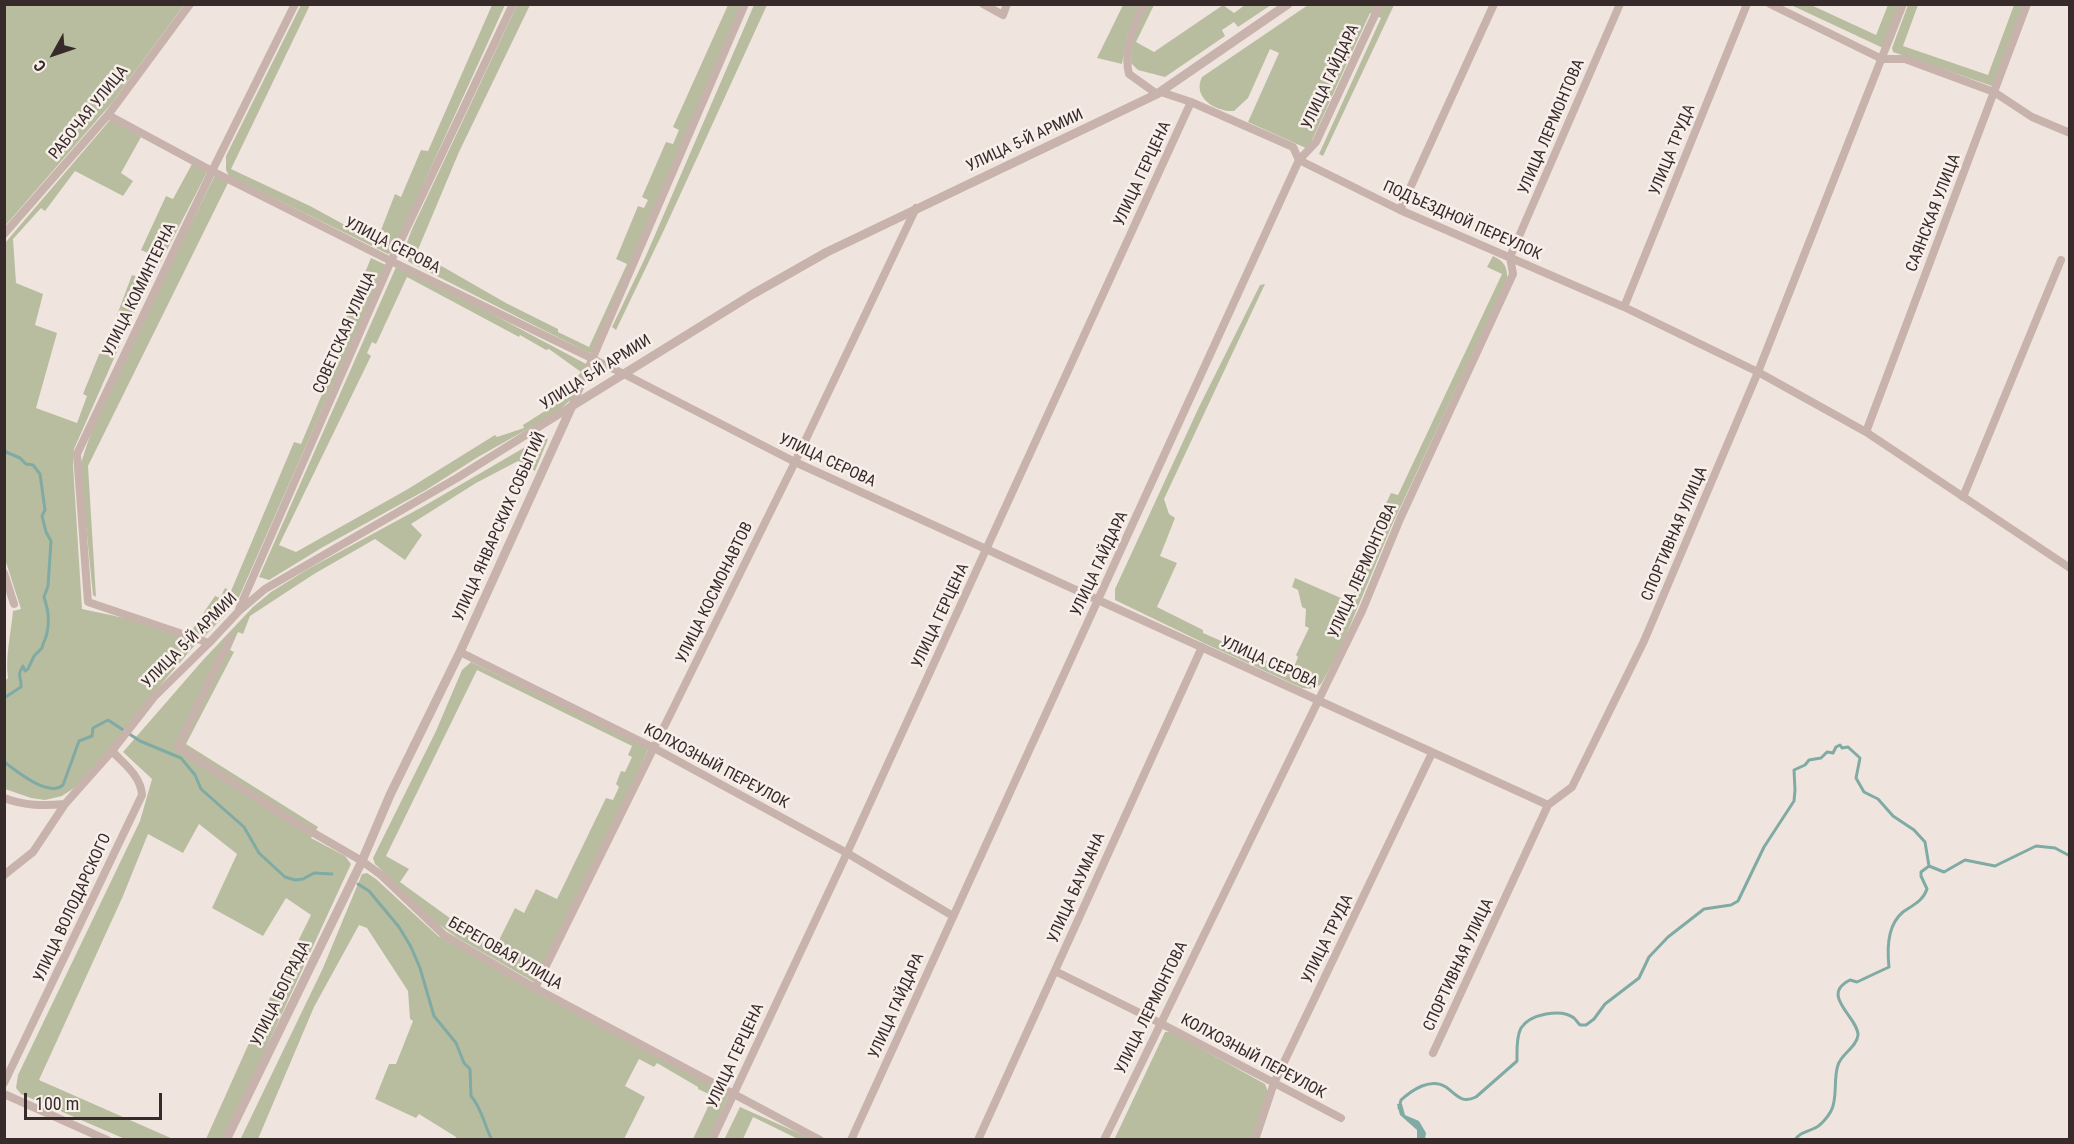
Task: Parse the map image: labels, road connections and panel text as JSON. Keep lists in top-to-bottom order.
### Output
{
  "streets": {
    "street": [
      "УЛИЦА ГАЙДАРА",
      "РАБОЧАЯ УЛИЦА",
      "УЛИЦА ЛЕРМОНТОВА",
      "УЛИЦА 5-Й АРМИИ",
      "УЛИЦА ТРУДА",
      "УЛИЦА ГЕРЦЕНА",
      "САЯНСКАЯ УЛИЦА",
      "ПОДЪЕЗДНОЙ ПЕРЕУЛОК",
      "УЛИЦА СЕРОВА",
      "УЛИЦА КОМИНТЕРНА",
      "СОВЕТСКАЯ УЛИЦА",
      "УЛИЦА ЯНВАРСКИХ СОБЫТИЙ",
      "СПОРТИВНАЯ УЛИЦА",
      "УЛИЦА КОСМОНАВТОВ",
      "КОЛХОЗНЫЙ ПЕРЕУЛОК",
      "УЛИЦА БАУМАНА",
      "УЛИЦА ВОЛОДАРСКОГО",
      "БЕРЕГОВАЯ УЛИЦА",
      "УЛИЦА БОГРАДА"
    ]
  },
  "crossings": [
    ["УЛИЦА ГАЙДАРА", "ПОДЪЕЗДНОЙ ПЕРЕУЛОК"],
    ["УЛИЦА ГАЙДАРА", "УЛИЦА СЕРОВА"],
    ["УЛИЦА ГАЙДАРА", "КОЛХОЗНЫЙ ПЕРЕУЛОК"],
    ["РАБОЧАЯ УЛИЦА", "УЛИЦА СЕРОВА"],
    ["УЛИЦА ЛЕРМОНТОВА", "ПОДЪЕЗДНОЙ ПЕРЕУЛОК"],
    ["УЛИЦА ЛЕРМОНТОВА", "УЛИЦА СЕРОВА"],
    ["УЛИЦА ЛЕРМОНТОВА", "КОЛХОЗНЫЙ ПЕРЕУЛОК"],
    ["УЛИЦА 5-Й АРМИИ", "УЛИЦА ГЕРЦЕНА"],
    ["УЛИЦА 5-Й АРМИИ", "ПОДЪЕЗДНОЙ ПЕРЕУЛОК"],
    ["УЛИЦА 5-Й АРМИИ", "УЛИЦА СЕРОВА"],
    ["УЛИЦА 5-Й АРМИИ", "УЛИЦА КОМИНТЕРНА"],
    ["УЛИЦА 5-Й АРМИИ", "СОВЕТСКАЯ УЛИЦА"],
    ["УЛИЦА 5-Й АРМИИ", "УЛИЦА ЯНВАРСКИХ СОБЫТИЙ"],
    ["УЛИЦА 5-Й АРМИИ", "УЛИЦА КОСМОНАВТОВ"],
    ["УЛИЦА 5-Й АРМИИ", "УЛИЦА ВОЛОДАРСКОГО"],
    ["УЛИЦА ТРУДА", "ПОДЪЕЗДНОЙ ПЕРЕУЛОК"],
    ["УЛИЦА ТРУДА", "УЛИЦА СЕРОВА"],
    ["УЛИЦА ТРУДА", "КОЛХОЗНЫЙ ПЕРЕУЛОК"],
    ["УЛИЦА ГЕРЦЕНА", "ПОДЪЕЗДНОЙ ПЕРЕУЛОК"],
    ["УЛИЦА ГЕРЦЕНА", "УЛИЦА СЕРОВА"],
    ["УЛИЦА ГЕРЦЕНА", "КОЛХОЗНЫЙ ПЕРЕУЛОК"],
    ["УЛИЦА ГЕРЦЕНА", "БЕРЕГОВАЯ УЛИЦА"],
    ["САЯНСКАЯ УЛИЦА", "ПОДЪЕЗДНОЙ ПЕРЕУЛОК"],
    ["ПОДЪЕЗДНОЙ ПЕРЕУЛОК", "СПОРТИВНАЯ УЛИЦА"],
    ["УЛИЦА СЕРОВА", "УЛИЦА КОМИНТЕРНА"],
    ["УЛИЦА СЕРОВА", "СОВЕТСКАЯ УЛИЦА"],
    ["УЛИЦА СЕРОВА", "УЛИЦА ЯНВАРСКИХ СОБЫТИЙ"],
    ["УЛИЦА СЕРОВА", "СПОРТИВНАЯ УЛИЦА"],
    ["УЛИЦА СЕРОВА", "УЛИЦА КОСМОНАВТОВ"],
    ["УЛИЦА СЕРОВА", "УЛИЦА БАУМАНА"],
    ["УЛИЦА ЯНВАРСКИХ СОБЫТИЙ", "КОЛХОЗНЫЙ ПЕРЕУЛОК"],
    ["УЛИЦА ЯНВАРСКИХ СОБЫТИЙ", "БЕРЕГОВАЯ УЛИЦА"],
    ["УЛИЦА ЯНВАРСКИХ СОБЫТИЙ", "УЛИЦА БОГРАДА"],
    ["УЛИЦА КОСМОНАВТОВ", "КОЛХОЗНЫЙ ПЕРЕУЛОК"],
    ["УЛИЦА КОСМОНАВТОВ", "БЕРЕГОВАЯ УЛИЦА"],
    ["КОЛХОЗНЫЙ ПЕРЕУЛОК", "УЛИЦА БАУМАНА"],
    ["БЕРЕГОВАЯ УЛИЦА", "УЛИЦА БОГРАДА"]
  ],
  "scale_bar": "100 m",
  "north": "bottom left"
}
